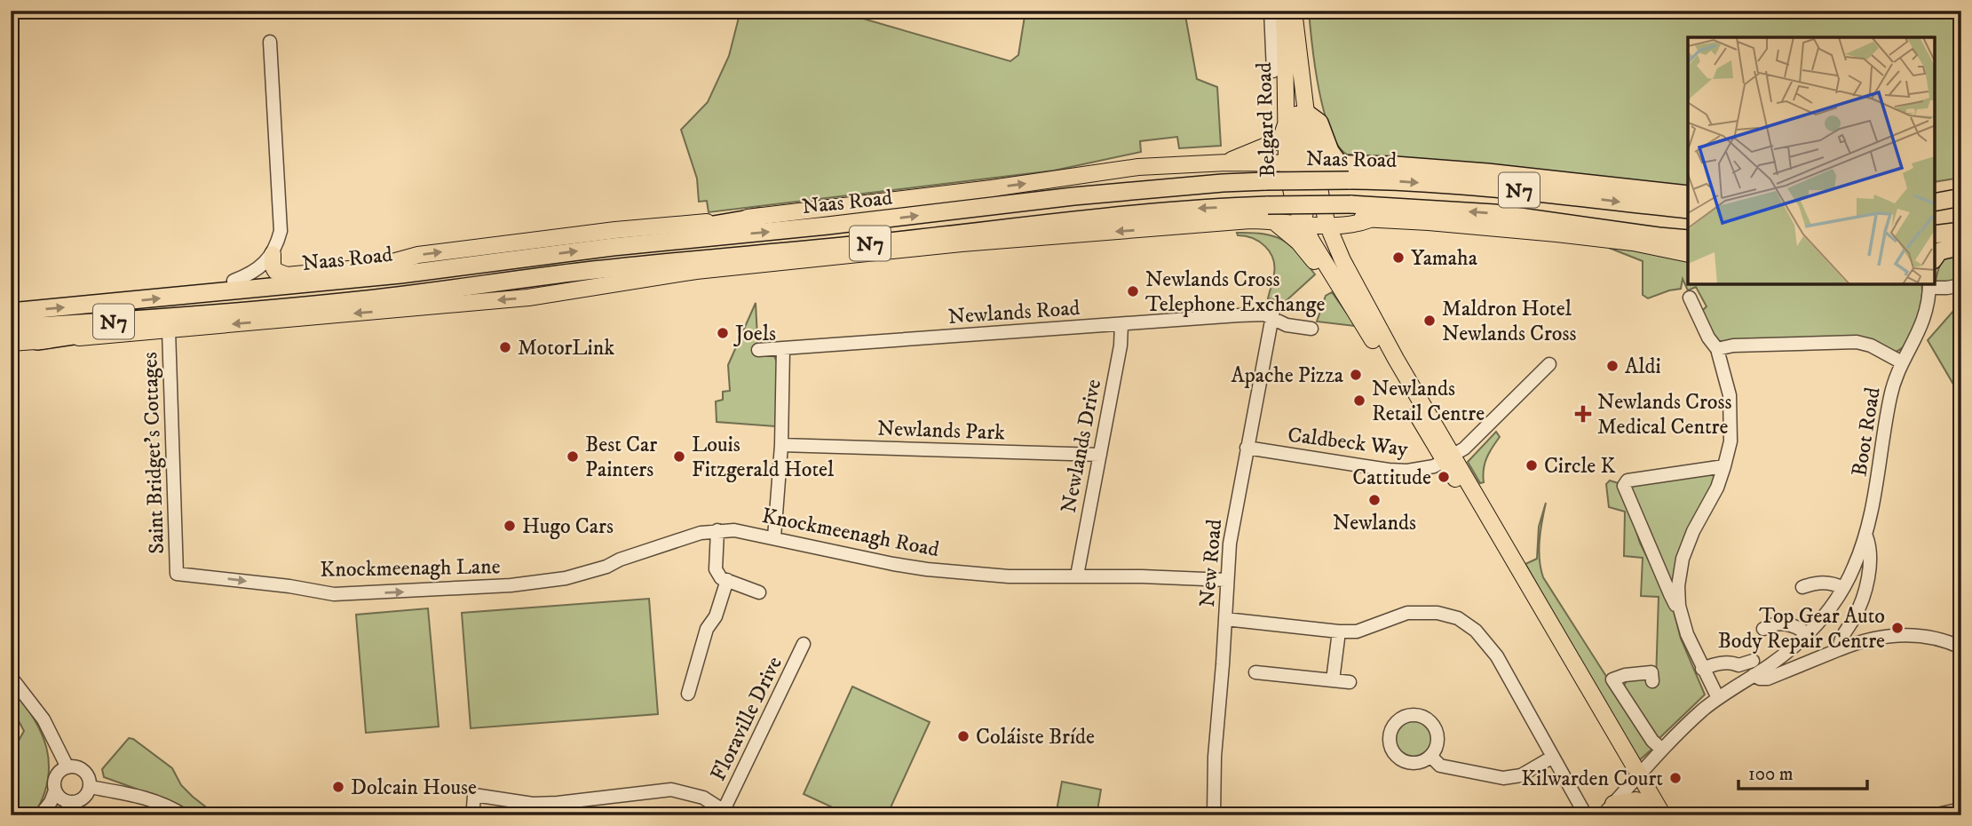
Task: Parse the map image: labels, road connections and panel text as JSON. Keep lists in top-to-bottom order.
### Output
{
  "streets": {
    "highway": ["Naas Road", "N7"],
    "main road": ["Belgard Road"],
    "street": [
      "Newlands Road",
      "Newlands Park",
      "Boot Road",
      "Caldbeck Way",
      "Newlands Drive",
      "Saint Bridget's Cottages",
      "Knockmeenagh Road",
      "New Road",
      "Knockmeenagh Lane",
      "Floraville Drive"
    ]
  },
  "crossings": [
    ["Belgard Road", "Naas Road"],
    ["Belgard Road", "Caldbeck Way"],
    ["Naas Road", "N7"],
    ["Naas Road", "Saint Bridget's Cottages"],
    ["Newlands Road", "Newlands Drive"],
    ["Newlands Road", "New Road"],
    ["Newlands Park", "Newlands Drive"],
    ["Caldbeck Way", "New Road"],
    ["Newlands Drive", "Knockmeenagh Road"],
    ["Saint Bridget's Cottages", "Knockmeenagh Lane"],
    ["Knockmeenagh Road", "New Road"],
    ["Knockmeenagh Road", "Knockmeenagh Lane"]
  ],
  "one_way": ["Knockmeenagh Lane"],
  "places": {
    "other": [
      "Yamaha",
      "Newlands Cross Telephone Exchange",
      "Maldron Hotel Newlands Cross",
      "Joels",
      "MotorLink",
      "Aldi",
      "Apache Pizza",
      "Newlands Retail Centre",
      "Best Car Painters",
      "Louis Fitzgerald Hotel",
      "Circle K",
      "Cattitude",
      "Newlands",
      "Hugo Cars",
      "Top Gear Auto Body Repair Centre",
      "Coláiste Bríde",
      "Kilwarden Court",
      "Dolcain House"
    ],
    "health": ["Newlands Cross Medical Centre"]
  },
  "scale_bar": "100 m"
}
